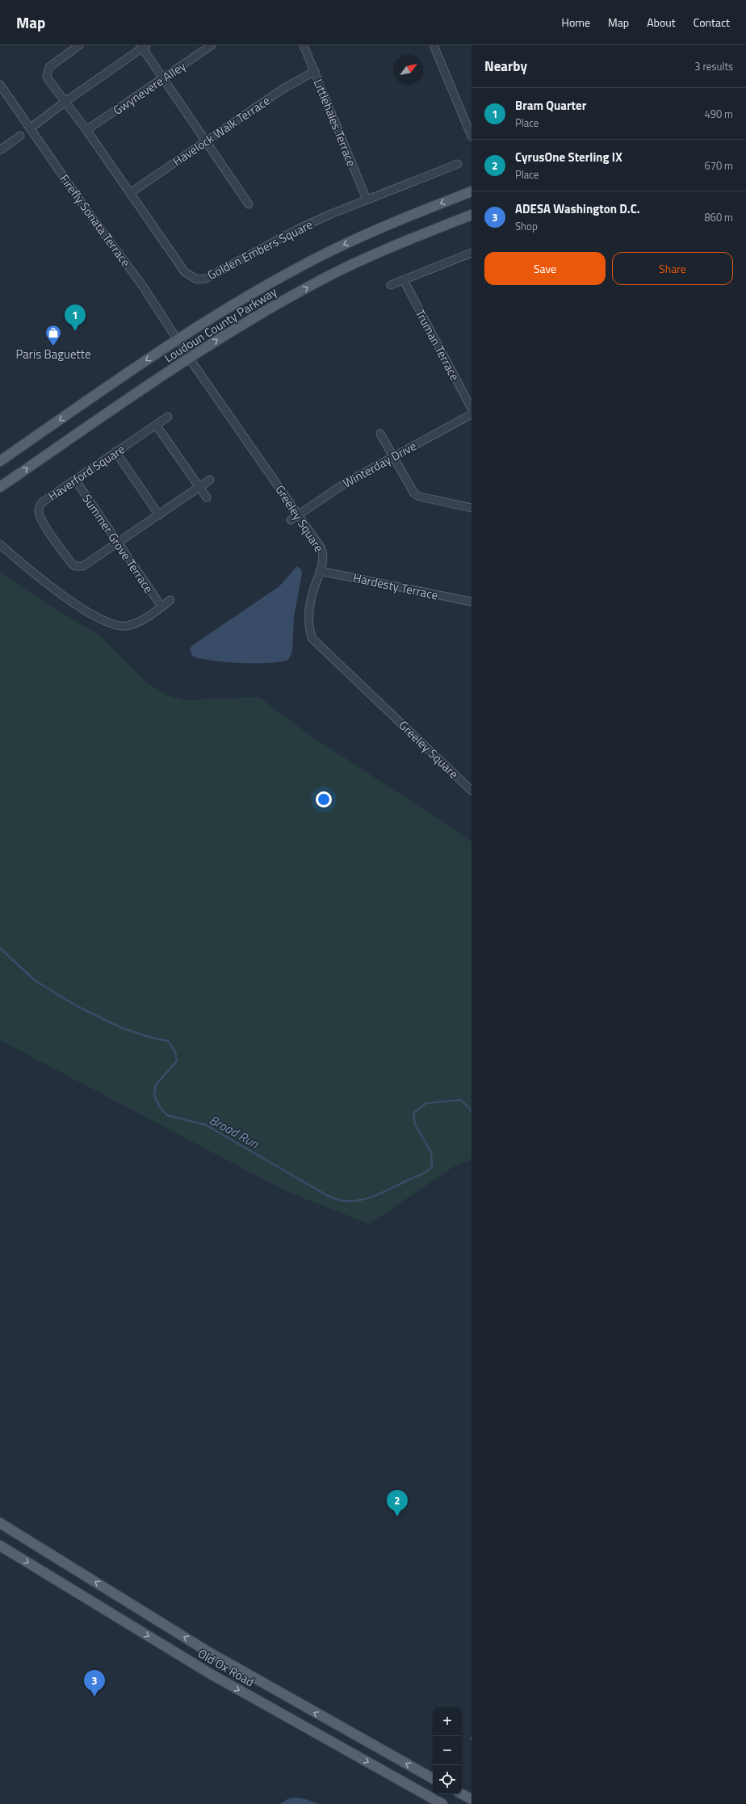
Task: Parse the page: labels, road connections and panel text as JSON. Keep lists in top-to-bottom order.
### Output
{
  "streets": {
    "main road": ["Loudoun County Parkway", "Old Ox Road"],
    "street": [
      "Gwynevere Alley",
      "Littlehales Terrace",
      "Havelock Walk Terrace",
      "Firefly Sonata Terrace",
      "Golden Embers Square",
      "Truman Terrace",
      "Winterday Drive",
      "Haverford Square",
      "Greeley Square",
      "Summer Grove Terrace",
      "Hardesty Terrace"
    ]
  },
  "crossings": [
    ["Gwynevere Alley", "Golden Embers Square"],
    ["Littlehales Terrace", "Havelock Walk Terrace"],
    ["Littlehales Terrace", "Golden Embers Square"],
    ["Havelock Walk Terrace", "Golden Embers Square"],
    ["Firefly Sonata Terrace", "Loudoun County Parkway"],
    ["Firefly Sonata Terrace", "Greeley Square"],
    ["Loudoun County Parkway", "Greeley Square"],
    ["Winterday Drive", "Greeley Square"],
    ["Haverford Square", "Summer Grove Terrace"],
    ["Greeley Square", "Hardesty Terrace"]
  ],
  "water": ["Broad Run"],
  "places": {
    "shop": ["Paris Baguette"]
  },
  "north": "top right",
  "page": {
    "header": "Map",
    "nav": [
      "Home",
      "Map",
      "About",
      "Contact"
    ],
    "heading": ["Nearby", "3 results"],
    "list": [
      {
        "mark": "1",
        "name": "Bram Quarter",
        "note": "Place",
        "value": "490 m"
      },
      {
        "mark": "2",
        "name": "CyrusOne Sterling IX",
        "note": "Place",
        "value": "670 m"
      },
      {
        "mark": "3",
        "name": "ADESA Washington D.C.",
        "note": "Shop",
        "value": "860 m"
      }
    ],
    "buttons": ["Save", "Share"],
    "pins": ["1", "2", "3"],
    "map_buttons": ["+", "−"]
  }
}
